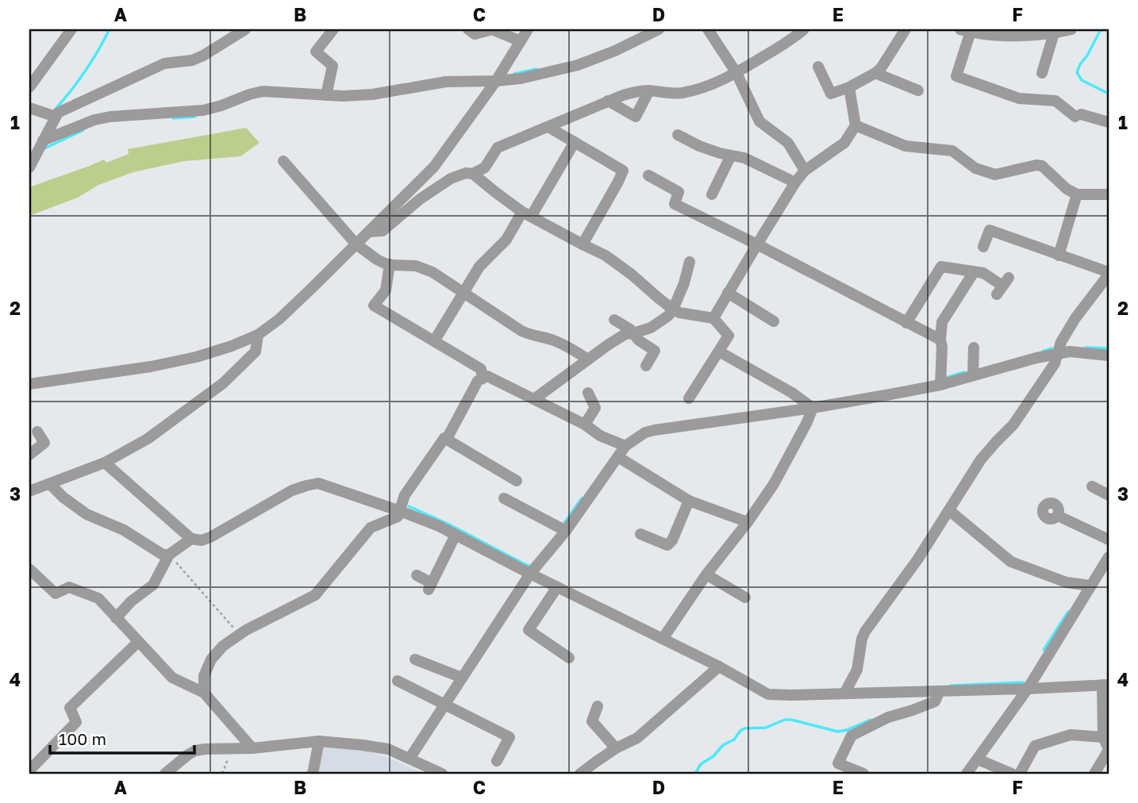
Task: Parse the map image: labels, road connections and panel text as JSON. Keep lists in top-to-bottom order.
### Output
{
  "scale_bar": "100 m",
  "grid": {
    "columns": [
      "A",
      "B",
      "C",
      "D",
      "E",
      "F"
    ],
    "rows": [
      "1",
      "2",
      "3",
      "4"
    ]
  }
}
